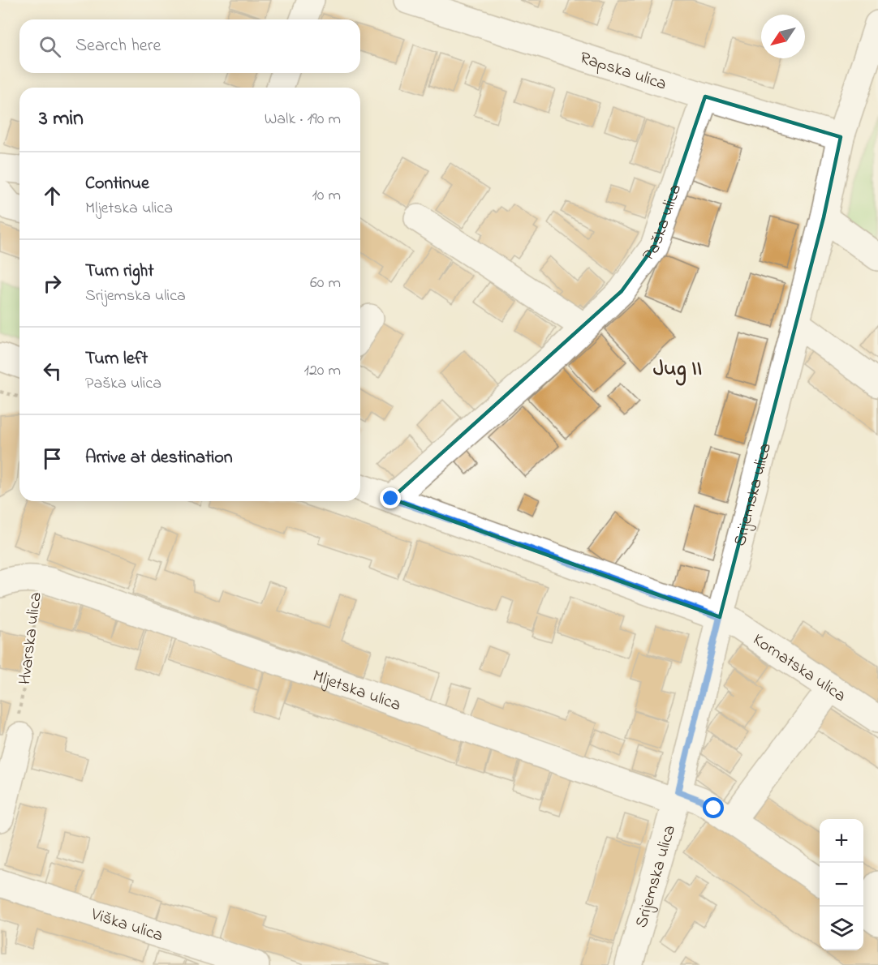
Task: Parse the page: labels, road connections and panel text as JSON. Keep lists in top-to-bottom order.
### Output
{
  "streets": {
    "street": [
      "Rapska ulica",
      "Paška ulica",
      "Srijemska ulica",
      "Hvarska ulica",
      "Kornatska ulica",
      "Mljetska ulica",
      "Viška ulica"
    ]
  },
  "crossings": [
    ["Rapska ulica", "Paška ulica"],
    ["Rapska ulica", "Srijemska ulica"],
    ["Srijemska ulica", "Kornatska ulica"],
    ["Srijemska ulica", "Mljetska ulica"],
    ["Hvarska ulica", "Mljetska ulica"]
  ],
  "districts": ["Jug II"],
  "north": "bottom left",
  "page": {
    "search": "Search here",
    "heading": ["3 min", "Walk · 190 m"],
    "list": [
      ["Continue", "Mljetska ulica", "10 m"],
      ["Turn right", "Srijemska ulica", "60 m"],
      ["Turn left", "Paška ulica", "120 m"],
      "Arrive at destination"
    ],
    "map_buttons": ["+", "−"]
  }
}
